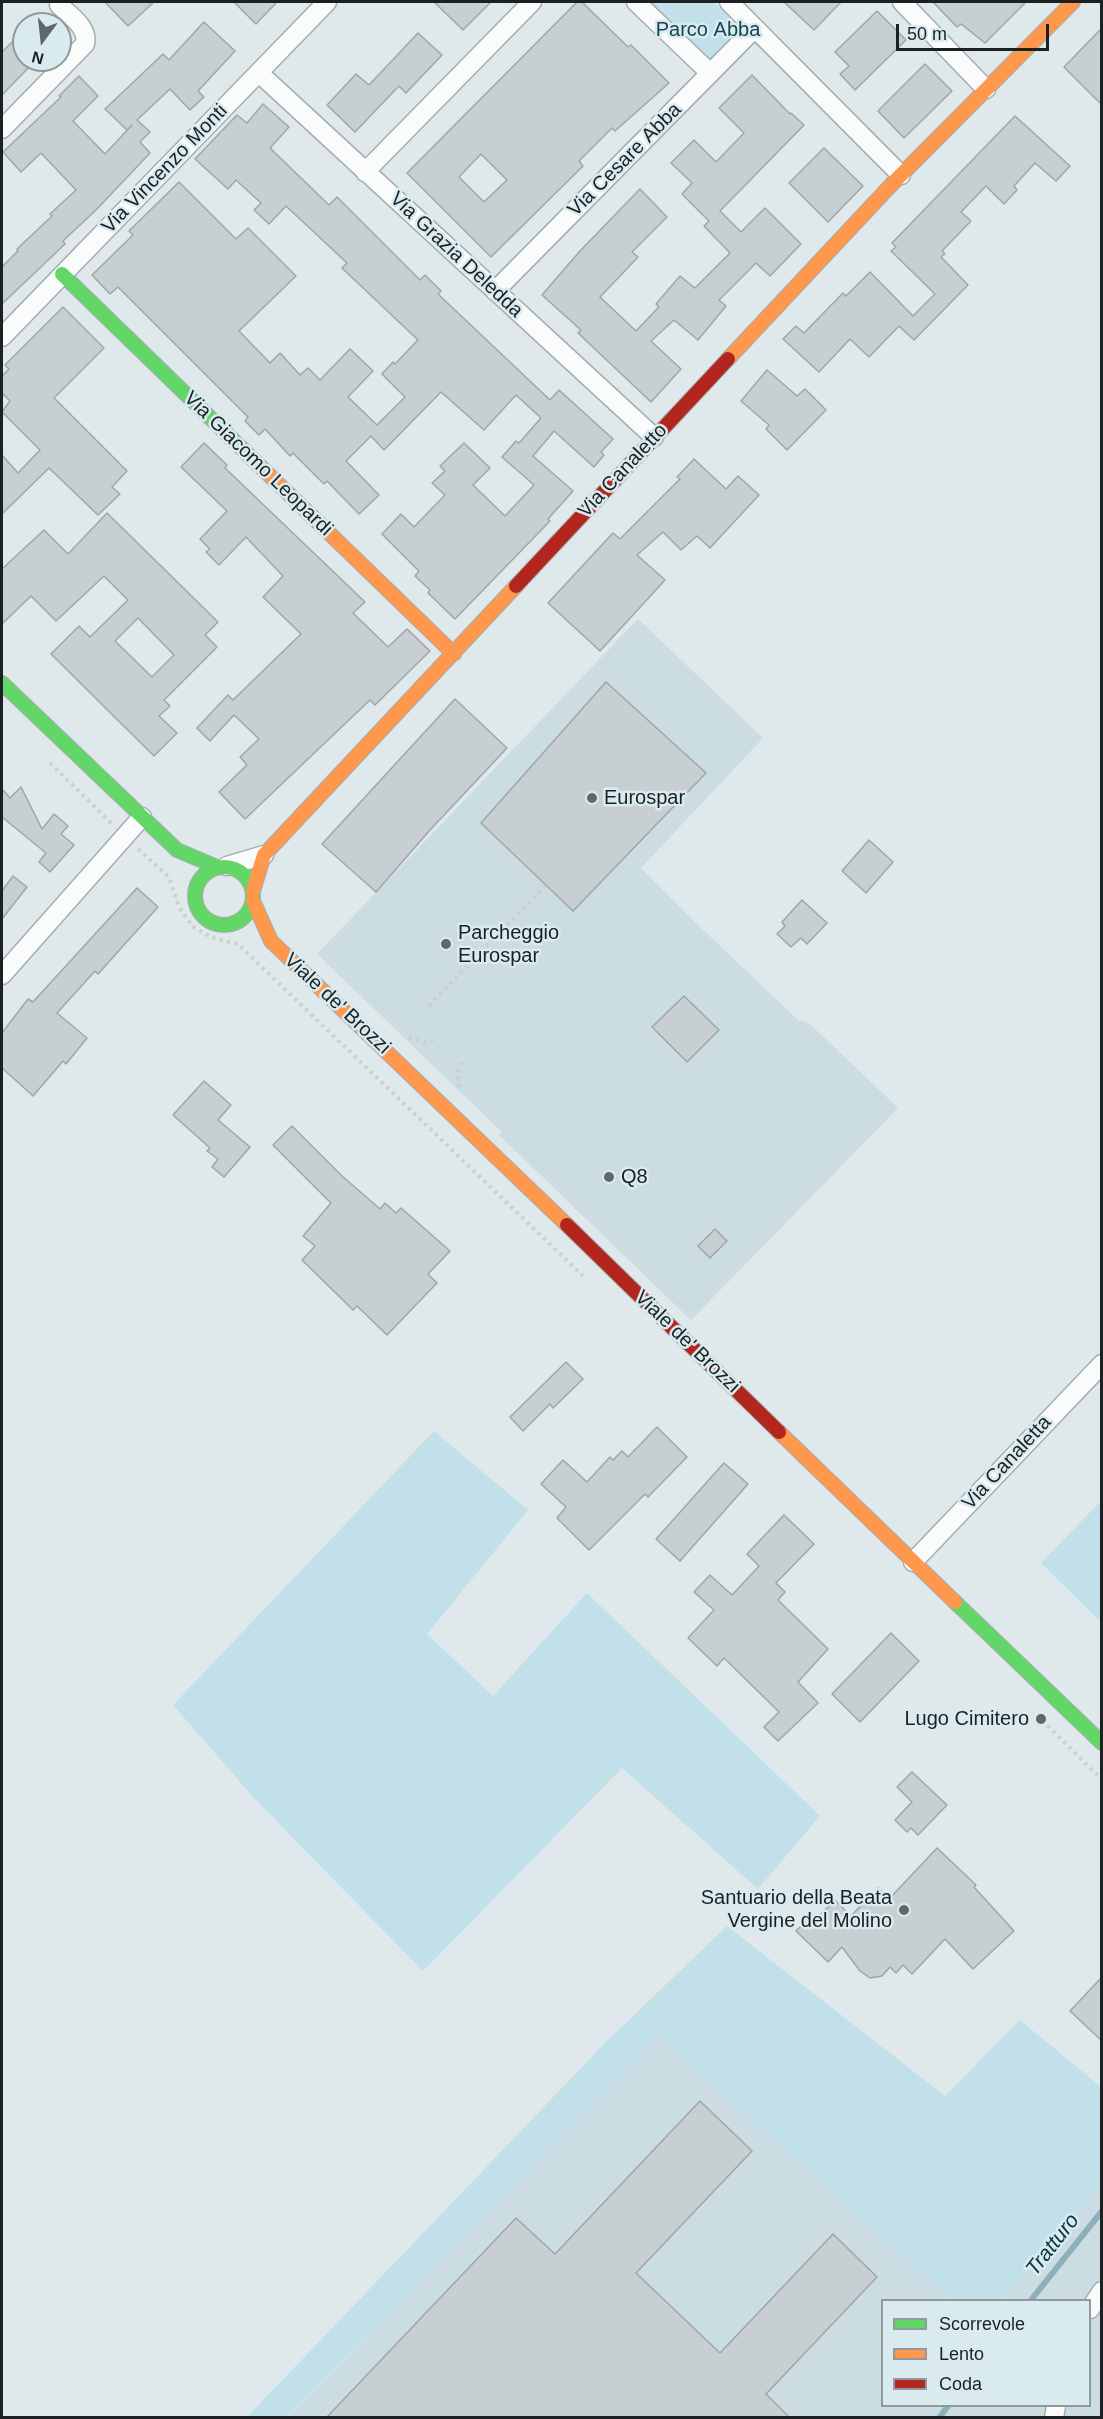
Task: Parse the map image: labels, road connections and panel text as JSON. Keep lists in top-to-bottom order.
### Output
{
  "streets": {
    "street": [
      "Via Cesare Abba",
      "Via Vincenzo Monti",
      "Via Grazia Deledda",
      "Via Giacomo Leopardi",
      "Via Canaletto",
      "Viale de' Brozzi",
      "Via Canaletta"
    ]
  },
  "crossings": [
    ["Via Cesare Abba", "Via Grazia Deledda"],
    ["Via Vincenzo Monti", "Via Grazia Deledda"],
    ["Via Vincenzo Monti", "Via Giacomo Leopardi"],
    ["Via Grazia Deledda", "Via Canaletto"],
    ["Via Giacomo Leopardi", "Via Canaletto"],
    ["Via Canaletto", "Viale de' Brozzi"],
    ["Viale de' Brozzi", "Via Canaletta"]
  ],
  "water": ["Tratturo"],
  "parks": ["Parco Abba"],
  "places": [
    "Eurospar",
    "Parcheggio Eurospar",
    "Q8",
    "Lugo Cimitero",
    "Santuario della Beata Vergine del Molino"
  ],
  "legend": ["Scorrevole", "Lento", "Coda"],
  "scale_bar": "50 m",
  "north": "bottom"
}
